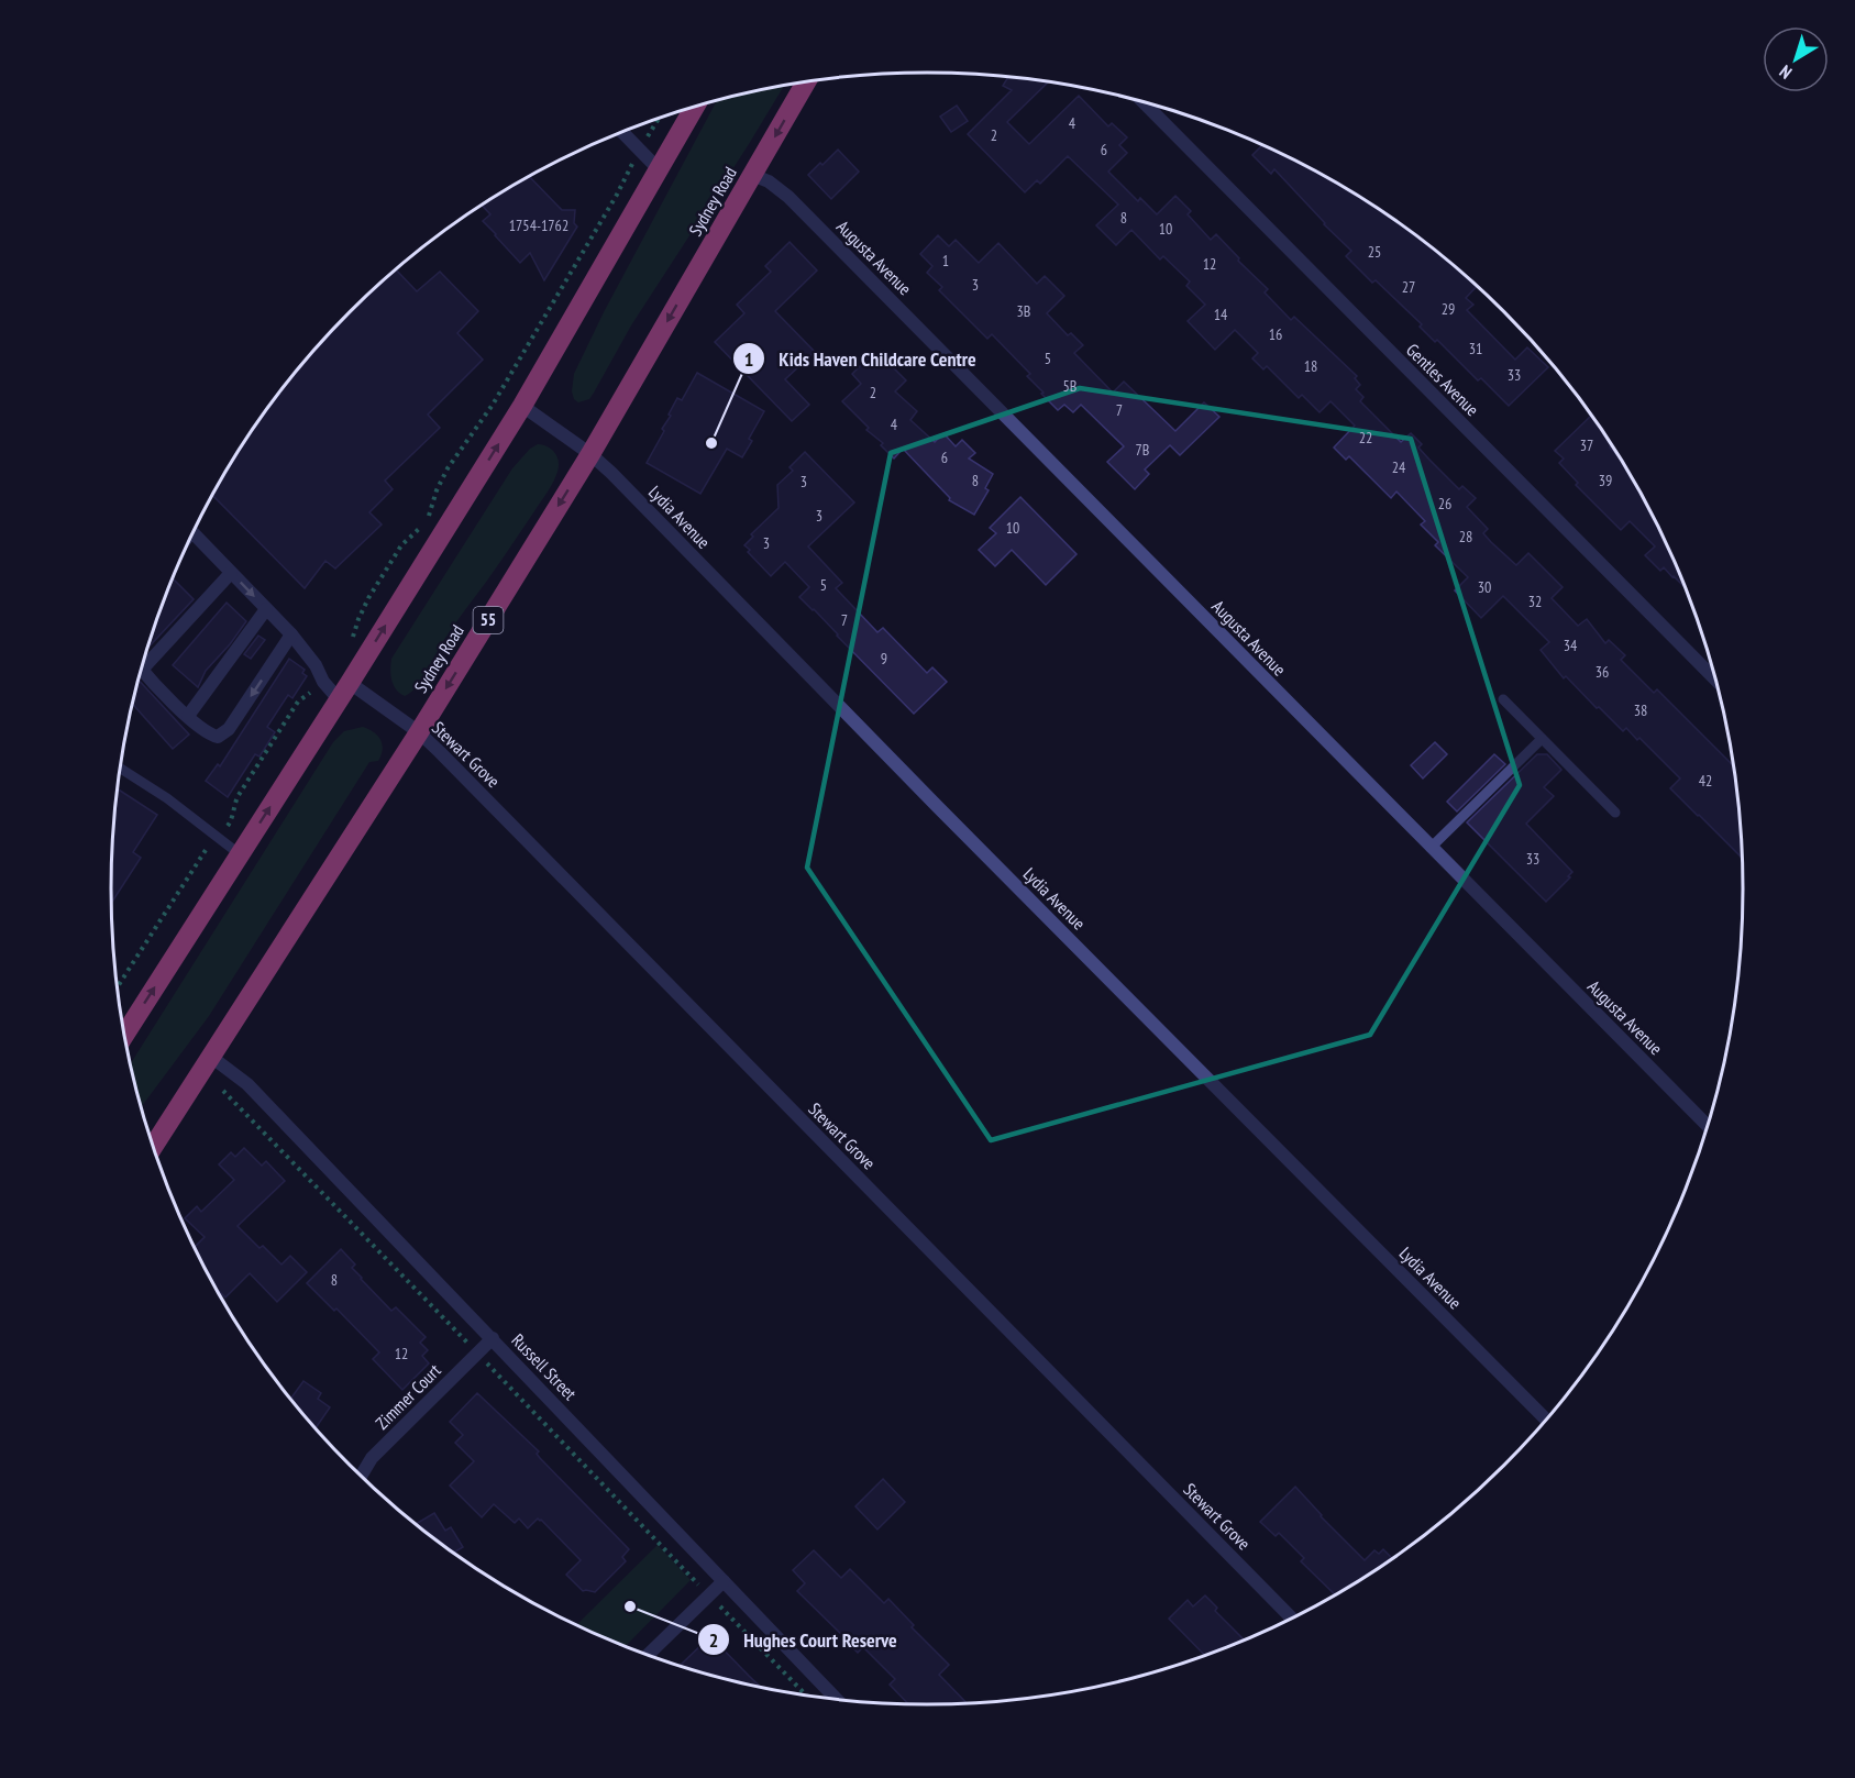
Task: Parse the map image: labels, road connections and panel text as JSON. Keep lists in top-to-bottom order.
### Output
{
  "streets": {
    "highway": ["Sydney Road", "55"],
    "street": [
      "Augusta Avenue",
      "Gentles Avenue",
      "Lydia Avenue",
      "Stewart Grove",
      "Russell Street",
      "Zimmer Court"
    ]
  },
  "crossings": [
    ["Sydney Road", "Augusta Avenue"],
    ["Sydney Road", "Lydia Avenue"],
    ["Sydney Road", "Stewart Grove"],
    ["Sydney Road", "Russell Street"],
    ["Russell Street", "Zimmer Court"]
  ],
  "places": ["Kids Haven Childcare Centre", "Hughes Court Reserve"],
  "house_numbers": [
    "4",
    "2",
    "6",
    "8",
    "1754-1762",
    "10",
    "25",
    "1",
    "12",
    "3",
    "27",
    "29",
    "3B",
    "14",
    "16",
    "31",
    "5",
    "18",
    "33",
    "5B",
    "2",
    "7",
    "4",
    "22",
    "37",
    "7B",
    "6",
    "24",
    "8",
    "39",
    "3",
    "26",
    "3",
    "10",
    "28",
    "3",
    "5",
    "30",
    "32",
    "7",
    "34",
    "9",
    "36",
    "38",
    "42",
    "33",
    "8",
    "12"
  ],
  "north": "bottom left"
}
